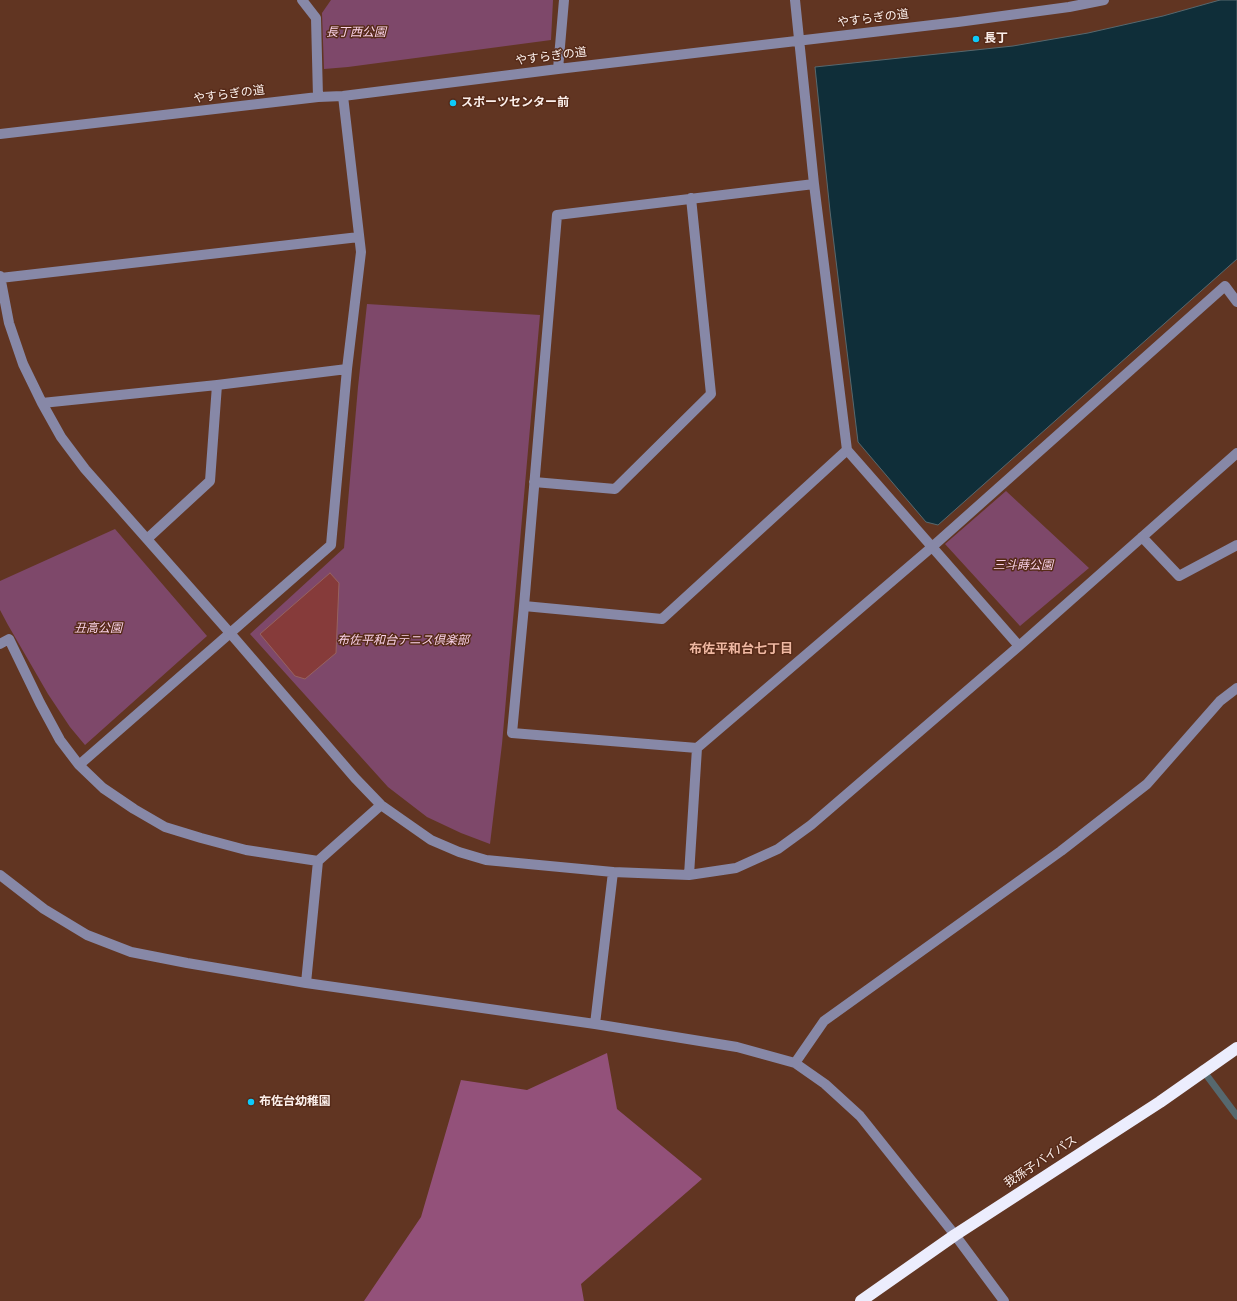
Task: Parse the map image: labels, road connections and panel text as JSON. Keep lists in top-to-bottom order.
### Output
{
  "streets": {
    "highway": ["我孫子バイパス"],
    "street": ["やすらぎの道"]
  },
  "districts": ["布佐平和台七丁目"],
  "parks": [
    "長丁西公園",
    "三斗蒔公園",
    "丑高公園",
    "布佐平和台テニス倶楽部"
  ],
  "places": ["長丁", "スポーツセンター前", "布佐台幼稚園"]
}
